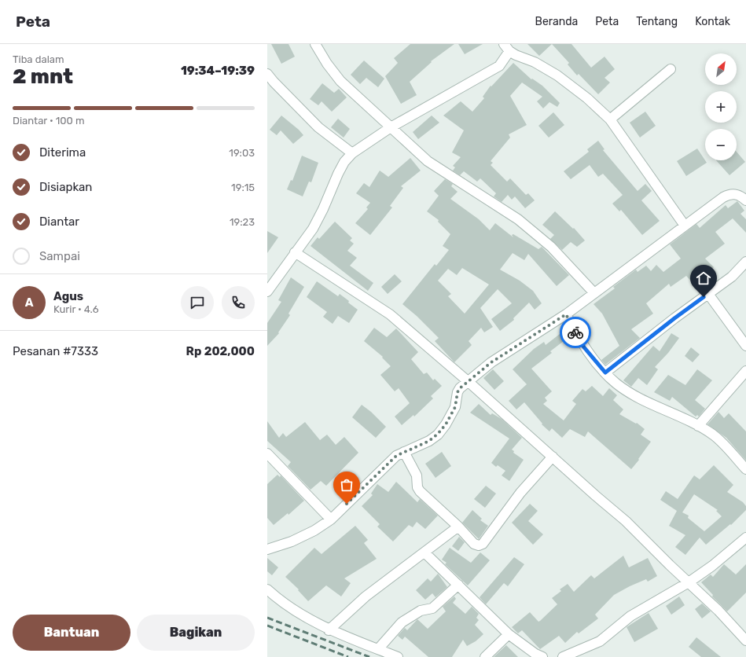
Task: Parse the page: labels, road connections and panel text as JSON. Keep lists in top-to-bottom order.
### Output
{
  "north": "top right",
  "page": {
    "header": "Peta",
    "nav": [
      "Beranda",
      "Peta",
      "Tentang",
      "Kontak"
    ],
    "heading": ["2 mnt", "Tiba dalam", "19:34–19:39"],
    "panel": [
      "Agus",
      "Kurir · 4.6",
      "Pesanan #7333",
      "Rp 202,000"
    ],
    "map_buttons": ["+", "−"],
    "bar": "Diantar · 100 m",
    "list": [
      ["Diterima", "19:03"],
      ["Disiapkan", "19:15"],
      ["Diantar", "19:23"],
      "Sampai"
    ],
    "round": "A",
    "buttons": ["Bantuan", "Bagikan"]
  }
}
